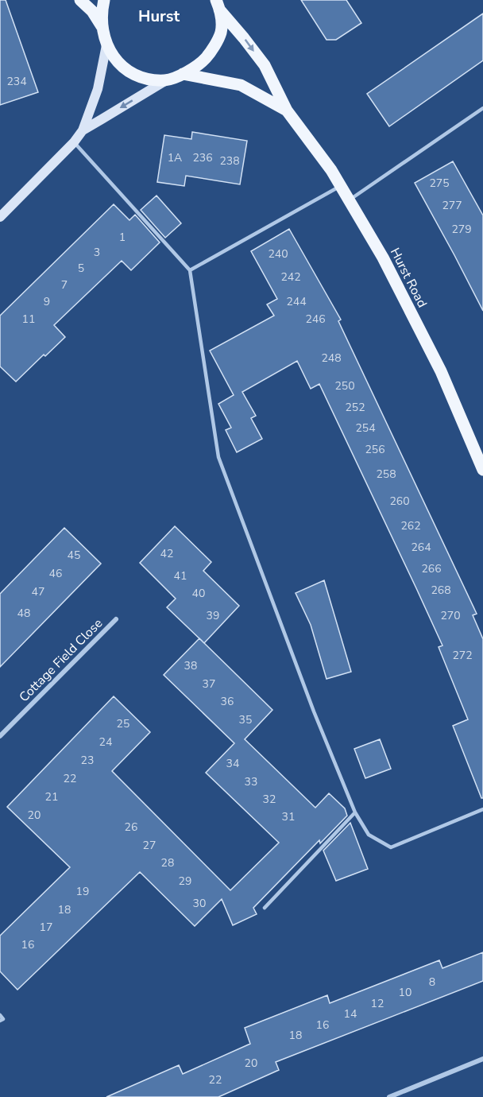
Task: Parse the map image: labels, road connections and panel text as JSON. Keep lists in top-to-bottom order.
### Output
{
  "streets": {
    "main road": ["Hurst Road"],
    "street": ["Cottage Field Close"]
  },
  "districts": ["Hurst"],
  "house_numbers": [
    "234",
    "1A",
    "236",
    "238",
    "275",
    "277",
    "279",
    "1",
    "3",
    "240",
    "5",
    "242",
    "7",
    "9",
    "244",
    "11",
    "246",
    "248",
    "250",
    "252",
    "254",
    "256",
    "258",
    "260",
    "262",
    "264",
    "42",
    "45",
    "266",
    "46",
    "41",
    "268",
    "47",
    "40",
    "48",
    "39",
    "270",
    "272",
    "38",
    "37",
    "36",
    "35",
    "25",
    "24",
    "23",
    "34",
    "22",
    "33",
    "21",
    "32",
    "20",
    "31",
    "26",
    "27",
    "28",
    "29",
    "19",
    "30",
    "18",
    "17",
    "16",
    "8",
    "10",
    "12",
    "14",
    "16",
    "18",
    "20",
    "22"
  ]
}
